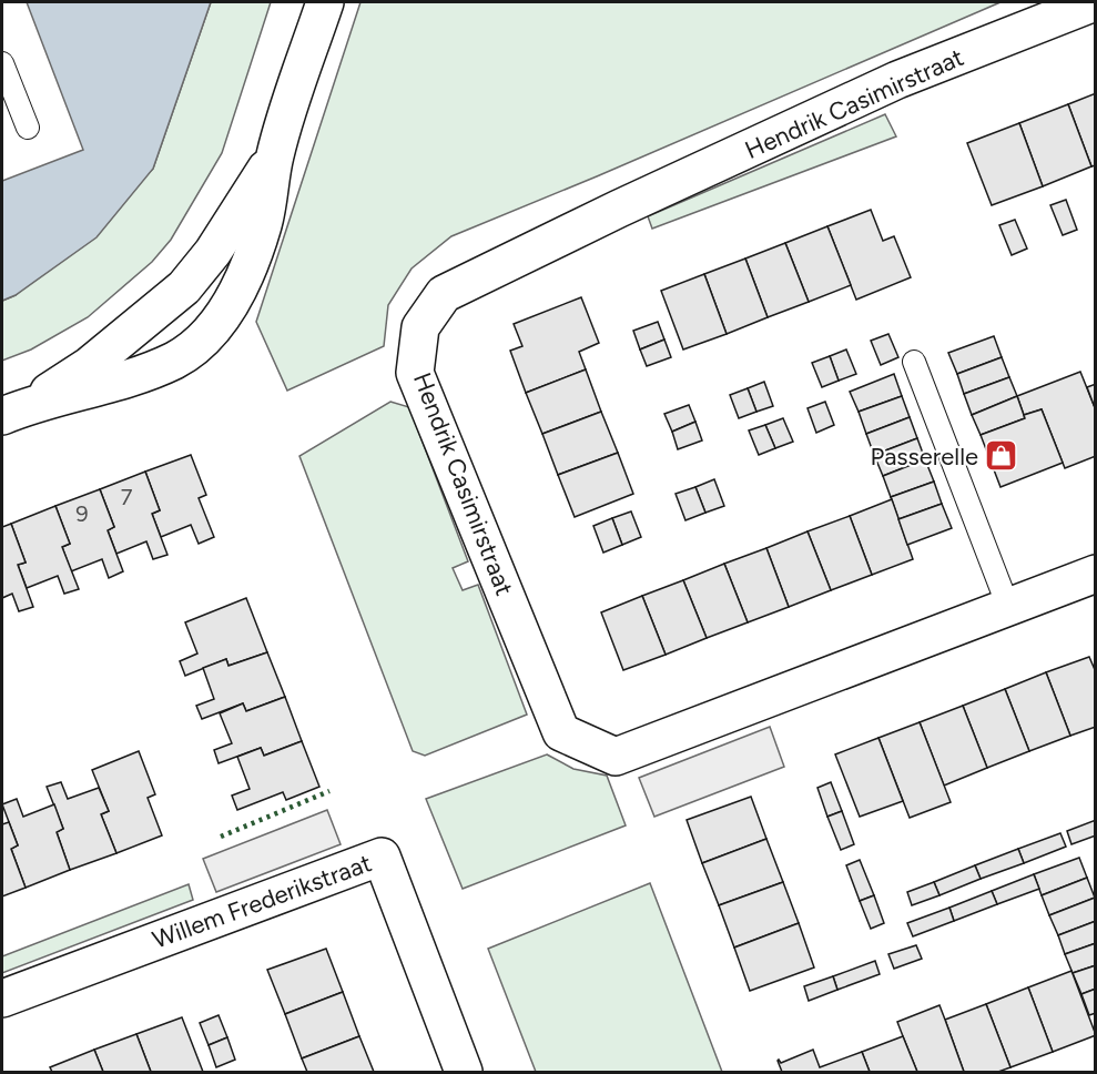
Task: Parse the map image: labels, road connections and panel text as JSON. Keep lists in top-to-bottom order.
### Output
{
  "streets": {
    "street": ["Hendrik Casimirstraat", "Willem Frederikstraat"]
  },
  "places": {
    "shop": ["Passerelle"]
  },
  "house_numbers": ["7", "9"]
}
